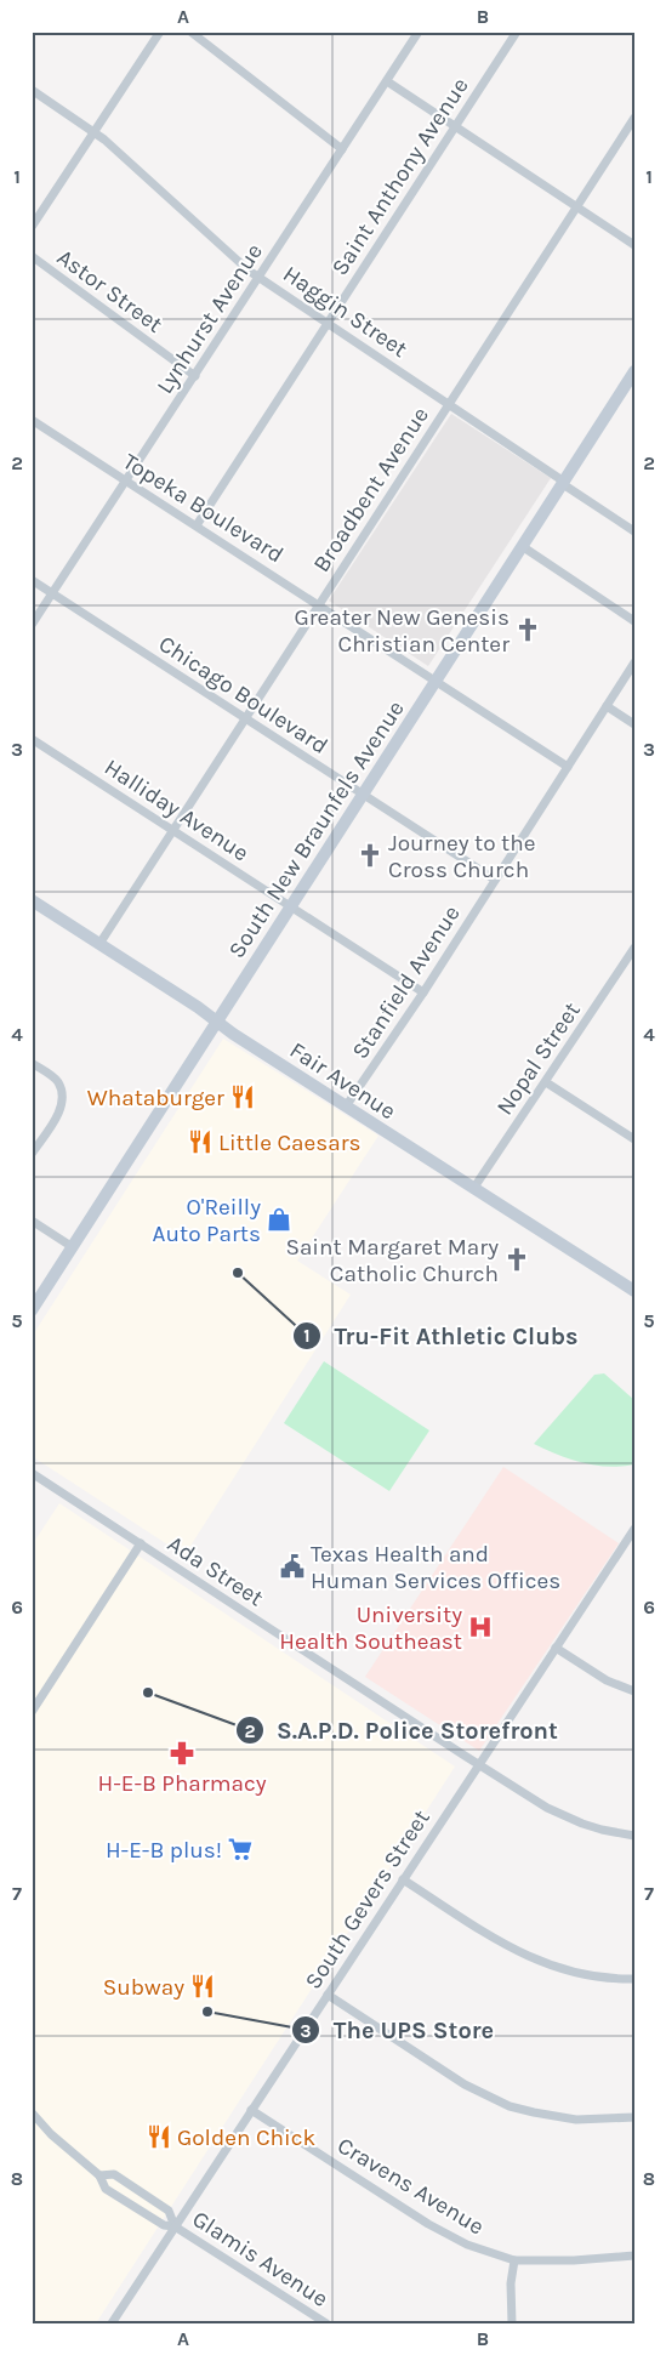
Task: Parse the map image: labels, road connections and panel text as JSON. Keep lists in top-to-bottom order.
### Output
{
  "streets": {
    "main road": ["South New Braunfels Avenue", "Fair Avenue"],
    "street": [
      "Saint Anthony Avenue",
      "Astor Street",
      "Haggin Street",
      "Lynhurst Avenue",
      "Broadbent Avenue",
      "Topeka Boulevard",
      "Chicago Boulevard",
      "Halliday Avenue",
      "Stanfield Avenue",
      "Nopal Street",
      "Ada Street",
      "South Gevers Street",
      "Cravens Avenue",
      "Glamis Avenue"
    ]
  },
  "crossings": [
    ["Saint Anthony Avenue", "Haggin Street"],
    ["Saint Anthony Avenue", "Topeka Boulevard"],
    ["Astor Street", "Lynhurst Avenue"],
    ["Haggin Street", "Lynhurst Avenue"],
    ["Haggin Street", "Broadbent Avenue"],
    ["Haggin Street", "South New Braunfels Avenue"],
    ["Lynhurst Avenue", "Topeka Boulevard"],
    ["Lynhurst Avenue", "Chicago Boulevard"],
    ["Broadbent Avenue", "Topeka Boulevard"],
    ["Broadbent Avenue", "Chicago Boulevard"],
    ["Broadbent Avenue", "Halliday Avenue"],
    ["Broadbent Avenue", "Fair Avenue"],
    ["Topeka Boulevard", "South New Braunfels Avenue"],
    ["Topeka Boulevard", "Stanfield Avenue"],
    ["Chicago Boulevard", "South New Braunfels Avenue"],
    ["Chicago Boulevard", "Stanfield Avenue"],
    ["Halliday Avenue", "South New Braunfels Avenue"],
    ["Halliday Avenue", "Stanfield Avenue"],
    ["South New Braunfels Avenue", "Fair Avenue"],
    ["Stanfield Avenue", "Fair Avenue"],
    ["Nopal Street", "Fair Avenue"],
    ["Ada Street", "South Gevers Street"],
    ["South Gevers Street", "Cravens Avenue"],
    ["South Gevers Street", "Glamis Avenue"]
  ],
  "places": {
    "church": ["Greater New Genesis Christian Center", "Journey to the Cross Church", "Saint Margaret Mary Catholic Church"],
    "restaurant": [
      "Whataburger",
      "Little Caesars",
      "Subway",
      "Golden Chick"
    ],
    "shop": ["O'Reilly Auto Parts"],
    "other": ["Tru-Fit Athletic Clubs", "S.A.P.D. Police Storefront", "The UPS Store"],
    "public building": ["Texas Health and Human Services Offices"],
    "hospital": ["University Health Southeast"],
    "pharmacy": ["H-E-B Pharmacy"],
    "supermarket": ["H-E-B plus!"]
  },
  "grid": {
    "columns": ["A", "B"],
    "rows": [
      "1",
      "2",
      "3",
      "4",
      "5",
      "6",
      "7",
      "8"
    ]
  }
}
